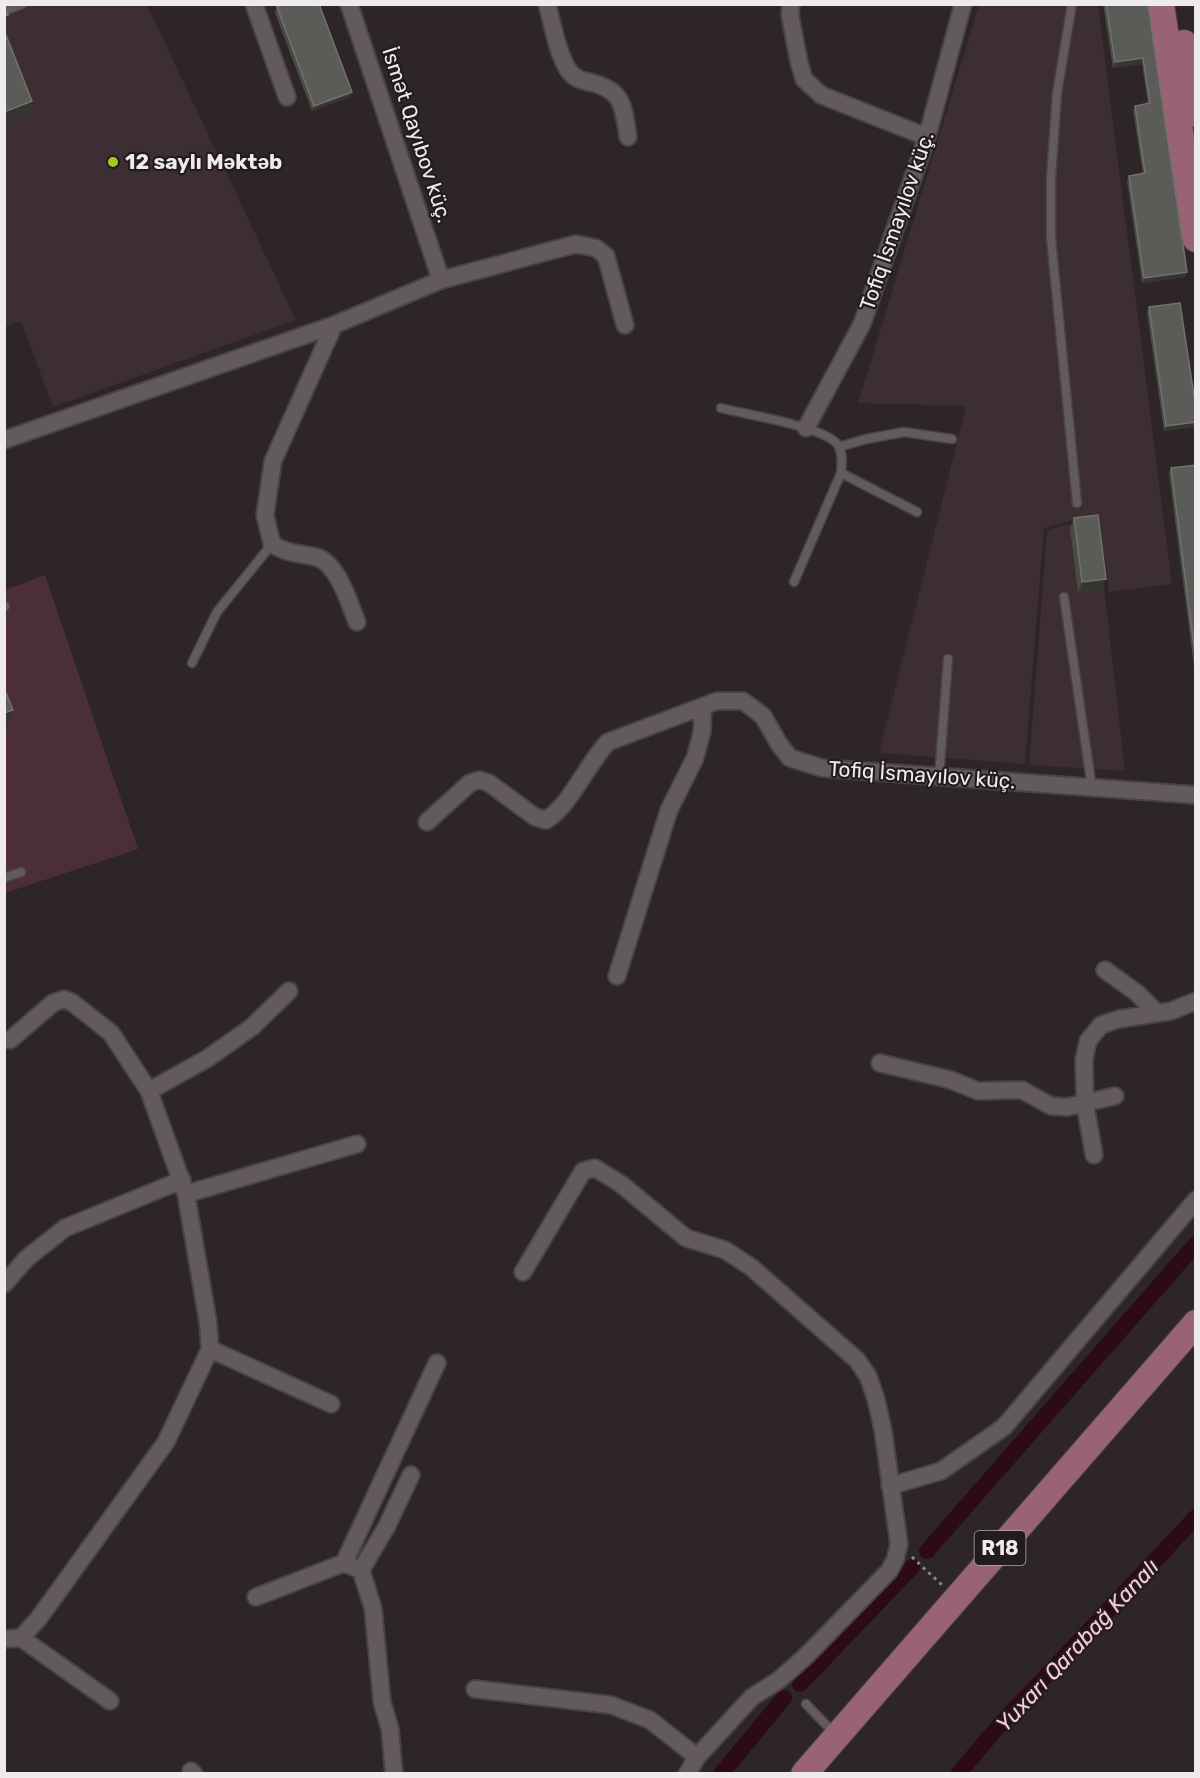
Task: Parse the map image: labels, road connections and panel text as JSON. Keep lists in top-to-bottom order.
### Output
{
  "streets": {
    "main road": ["R18"],
    "street": ["İsmət Qayıbov küç.", "Tofiq İsmayılov küç."]
  },
  "water": ["Yuxarı Qarabağ Kanalı"],
  "places": ["12 saylı Məktəb"]
}
